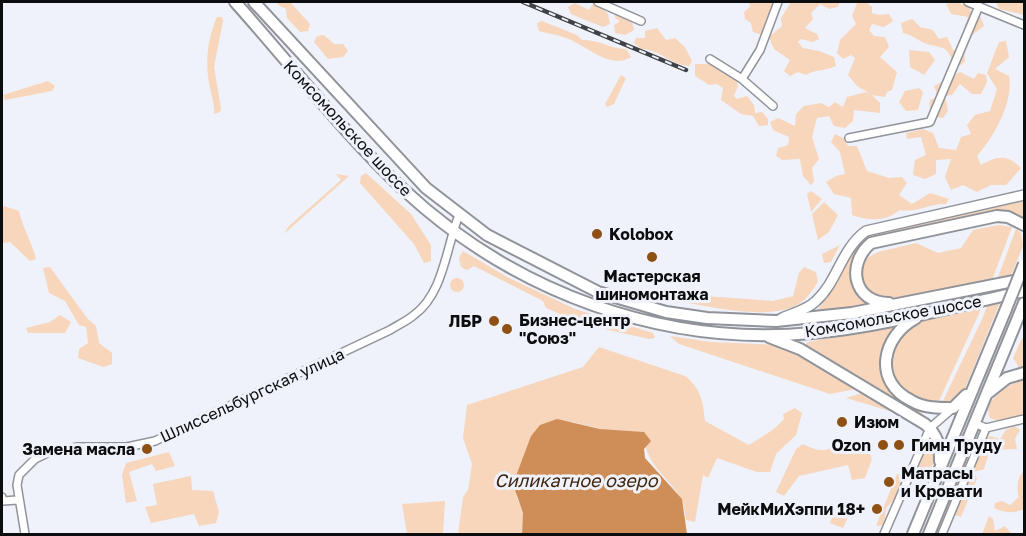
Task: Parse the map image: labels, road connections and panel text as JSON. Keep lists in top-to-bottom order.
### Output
{
  "streets": {
    "main road": ["Комсомольское шоссе"],
    "street": ["Шлиссельбургская улица"]
  },
  "crossings": [
    ["Комсомольское шоссе", "Шлиссельбургская улица"]
  ],
  "water": ["Силикатное озеро"],
  "places": [
    "Kolobox",
    "Мастерская шиномонтажа",
    "ЛБР",
    "Бизнес-центр \"Союз\"",
    "Изюм",
    "Ozon",
    "Гимн Труду",
    "Замена масла",
    "Матрасы и Кровати",
    "МейкМиХэппи 18+"
  ]
}
